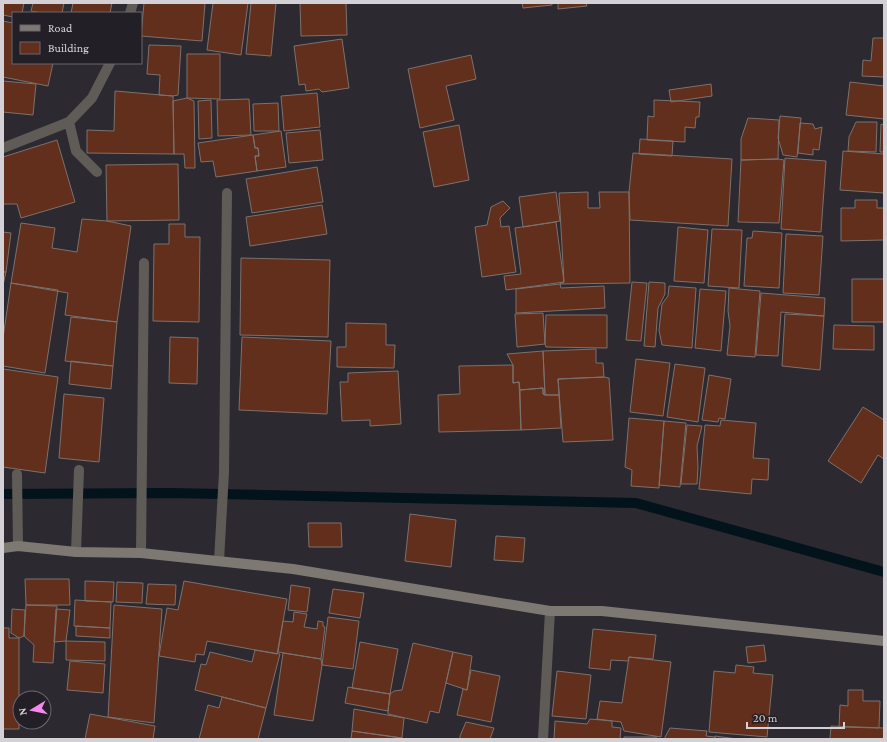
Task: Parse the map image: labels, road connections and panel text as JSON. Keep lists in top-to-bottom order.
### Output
{
  "legend": ["Road", "Building"],
  "scale_bar": "20 m",
  "north": "left"
}
